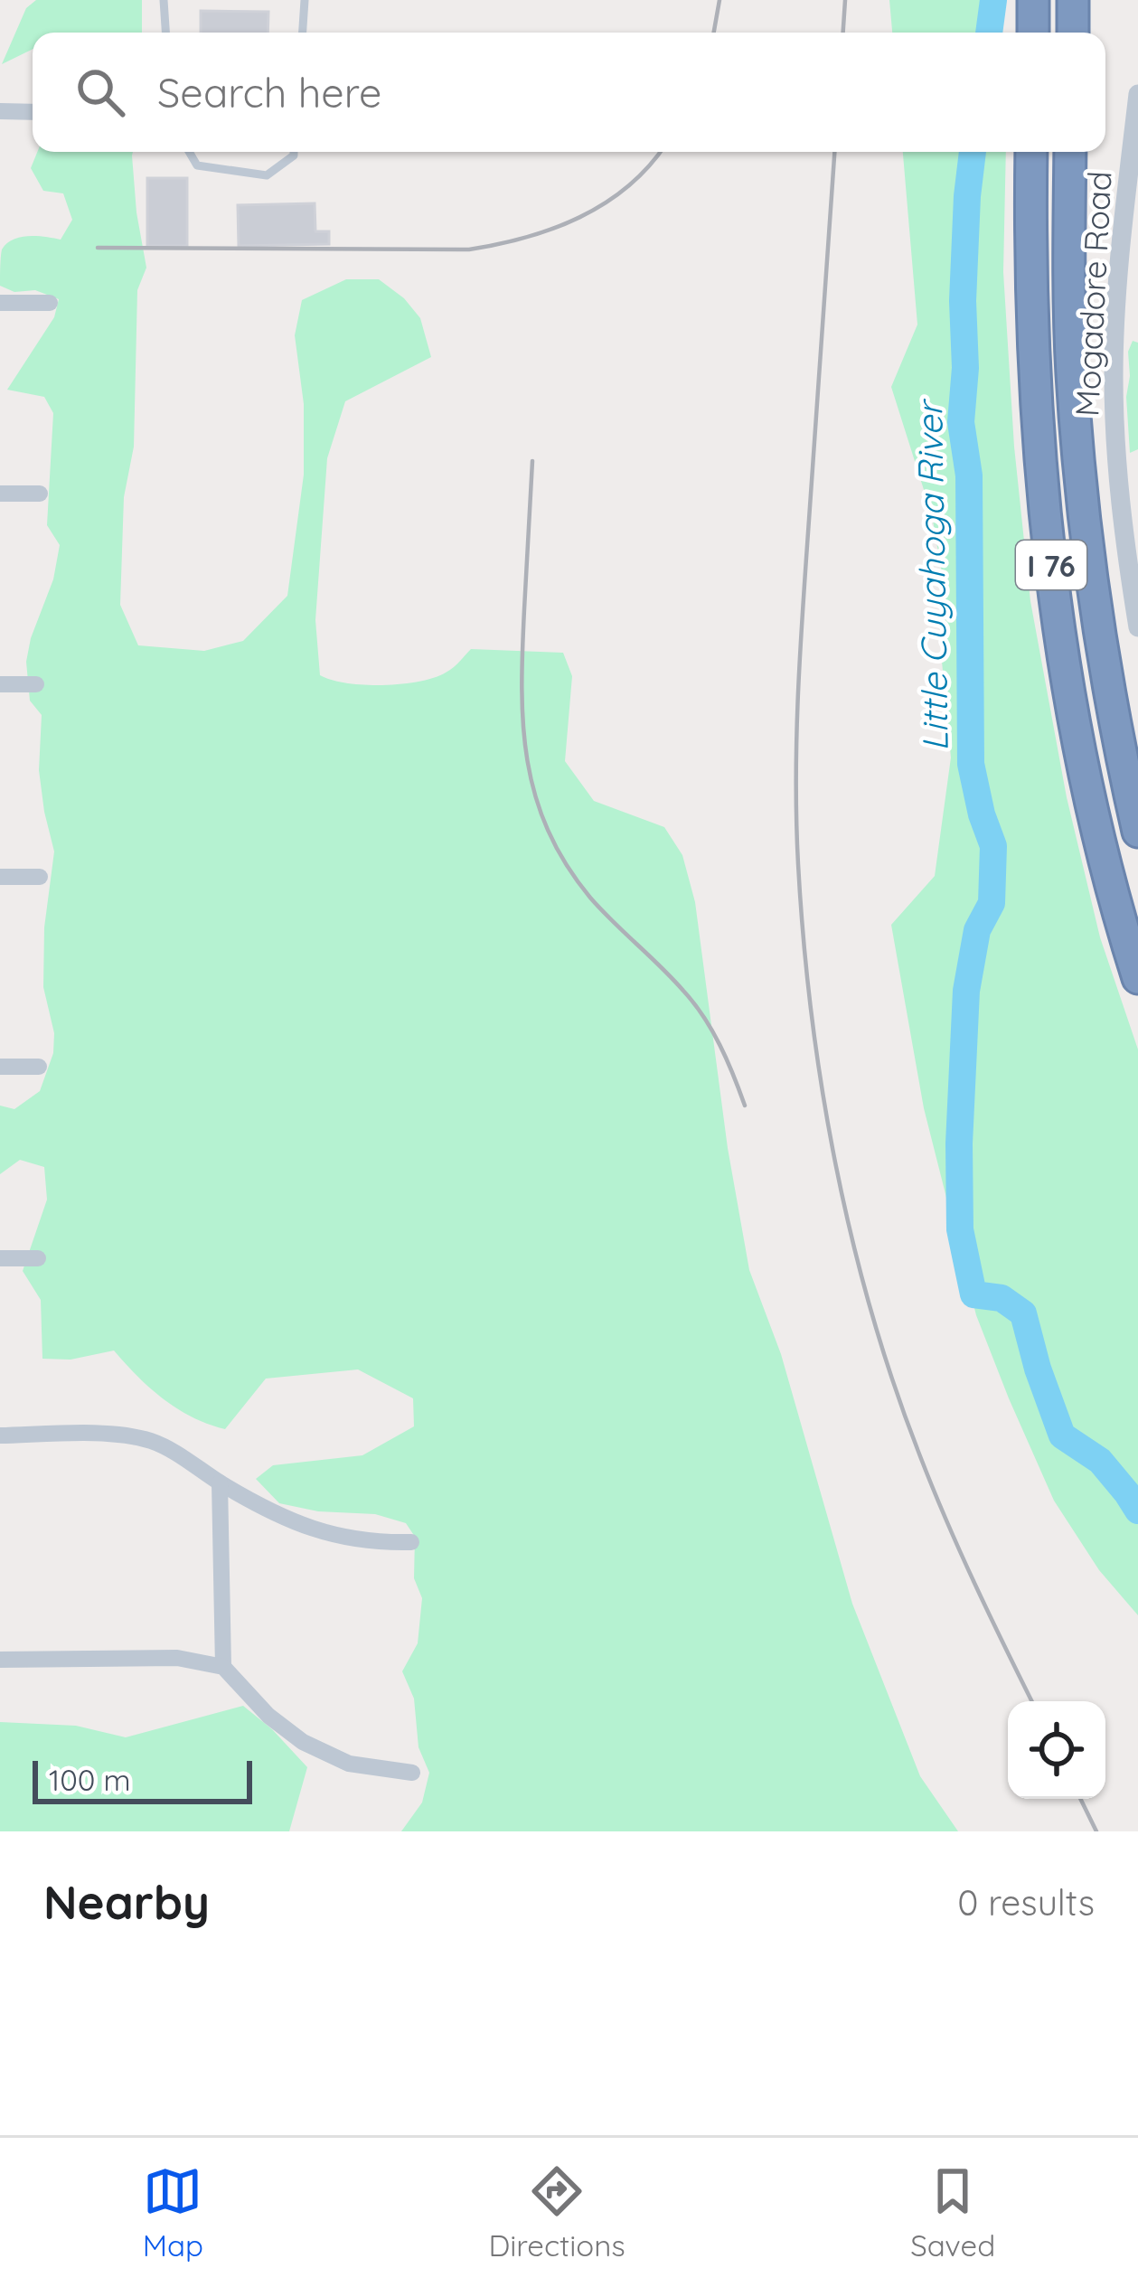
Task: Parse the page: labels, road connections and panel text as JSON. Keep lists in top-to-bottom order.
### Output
{
  "streets": {
    "highway": ["I 76"],
    "street": ["Mogadore Road"]
  },
  "water": ["Little Cuyahoga River"],
  "scale_bar": "100 m",
  "page": {
    "search": "Search here",
    "scale": "100 m",
    "heading": ["Nearby", "0 results"],
    "nav": ["Map", "Directions", "Saved"]
  }
}
